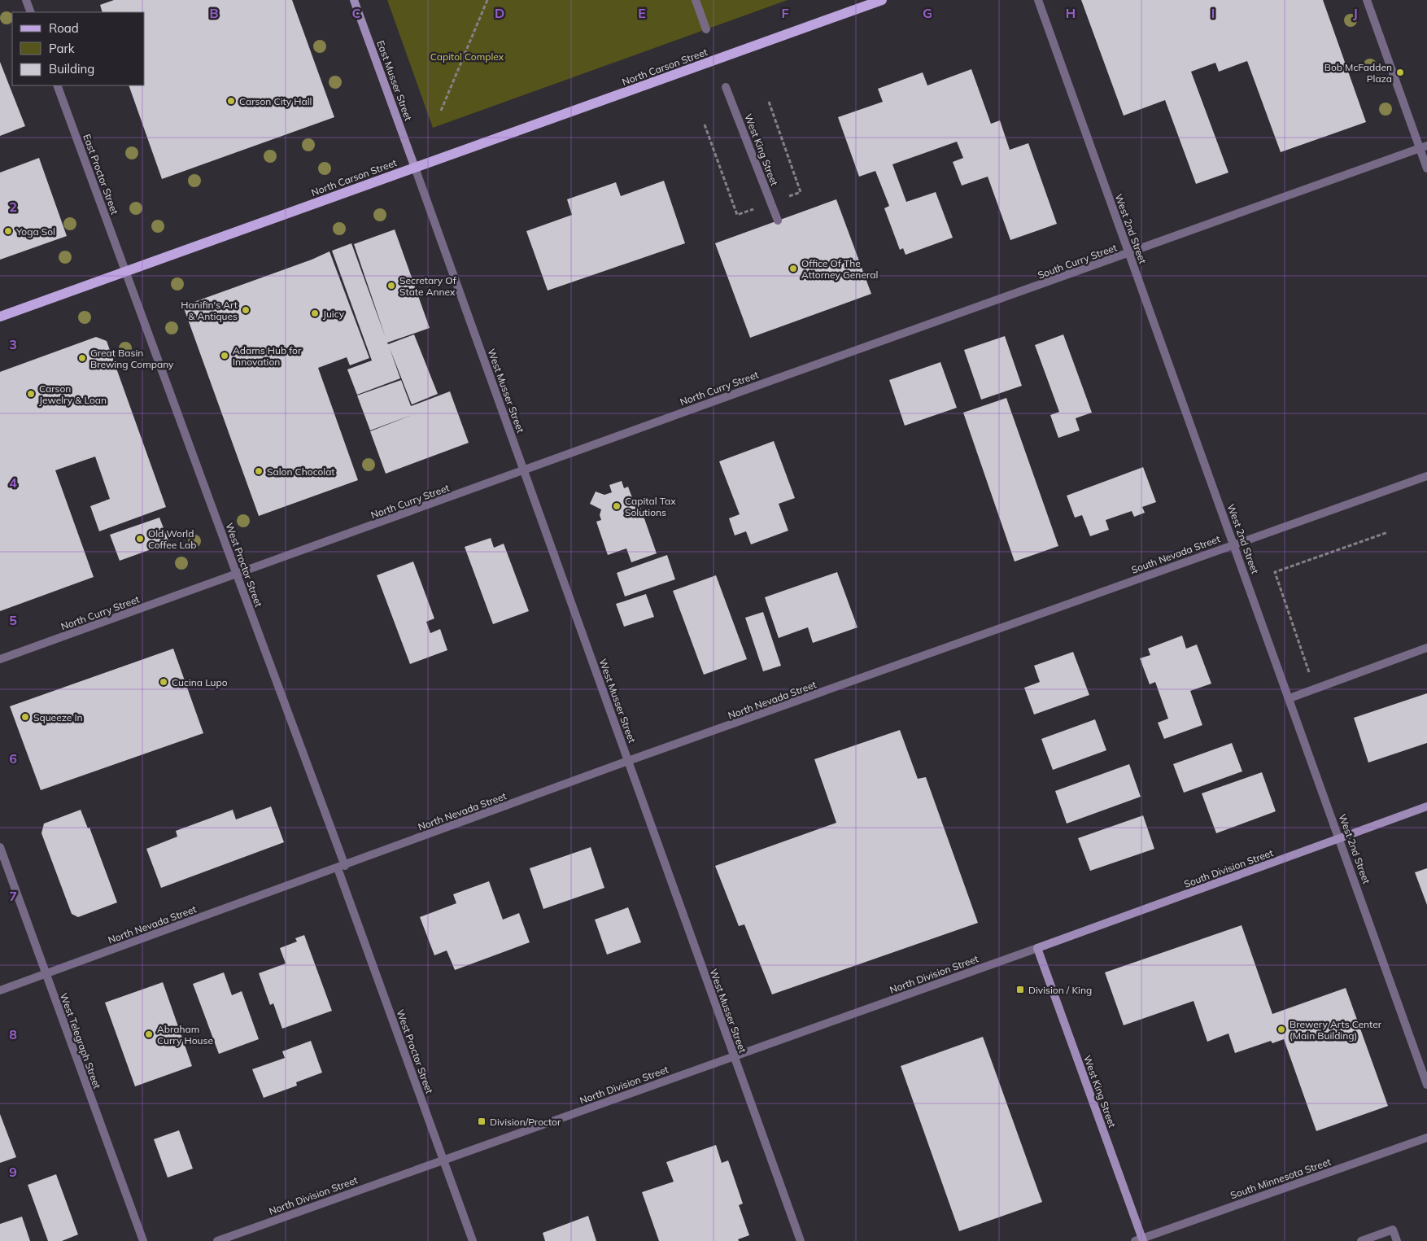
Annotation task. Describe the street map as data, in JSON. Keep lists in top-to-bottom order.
{
  "streets": {
    "main road": ["North Carson Street"],
    "street": [
      "East Musser Street",
      "West King Street",
      "East Proctor Street",
      "West 2nd Street",
      "South Curry Street",
      "North Curry Street",
      "West Musser Street",
      "South Nevada Street",
      "West Proctor Street",
      "North Nevada Street",
      "South Division Street",
      "North Division Street",
      "West Telegraph Street",
      "South Minnesota Street"
    ]
  },
  "crossings": [
    ["North Carson Street", "East Musser Street"],
    ["North Carson Street", "East Proctor Street"],
    ["North Carson Street", "West Musser Street"],
    ["North Carson Street", "West Proctor Street"],
    ["East Musser Street", "West Musser Street"],
    ["West King Street", "South Division Street"],
    ["West King Street", "North Division Street"],
    ["West King Street", "South Minnesota Street"],
    ["East Proctor Street", "West Proctor Street"],
    ["West 2nd Street", "South Curry Street"],
    ["West 2nd Street", "South Nevada Street"],
    ["West 2nd Street", "South Division Street"],
    ["South Curry Street", "North Curry Street"],
    ["North Curry Street", "West Musser Street"],
    ["North Curry Street", "West Proctor Street"],
    ["West Musser Street", "North Nevada Street"],
    ["West Musser Street", "North Division Street"],
    ["South Nevada Street", "North Nevada Street"],
    ["West Proctor Street", "North Nevada Street"],
    ["West Proctor Street", "North Division Street"],
    ["North Nevada Street", "West Telegraph Street"],
    ["South Division Street", "North Division Street"]
  ],
  "parks": ["Capitol Complex"],
  "places": {
    "other": [
      "Bob McFadden Plaza",
      "Carson City Hall",
      "Yoga Sol",
      "Office Of The Attorney General",
      "Secretary Of State Annex",
      "Hanifin's Art & Antiques",
      "Juicy",
      "Adams Hub for Innovation",
      "Great Basin Brewing Company",
      "Carson Jewelry & Loan",
      "Salon Chocolat",
      "Capital Tax Solutions",
      "Old World Coffee Lab",
      "Cucina Lupo",
      "Squeeze In",
      "Brewery Arts Center (Main Building)",
      "Abraham Curry House"
    ],
    "transit": ["Division / King", "Division/Proctor"]
  },
  "legend": ["Road", "Park", "Building"],
  "grid": {
    "columns": [
      "B",
      "C",
      "D",
      "E",
      "F",
      "G",
      "H",
      "I",
      "J"
    ],
    "rows": [
      "2",
      "3",
      "4",
      "5",
      "6",
      "7",
      "8",
      "9"
    ]
  }
}
